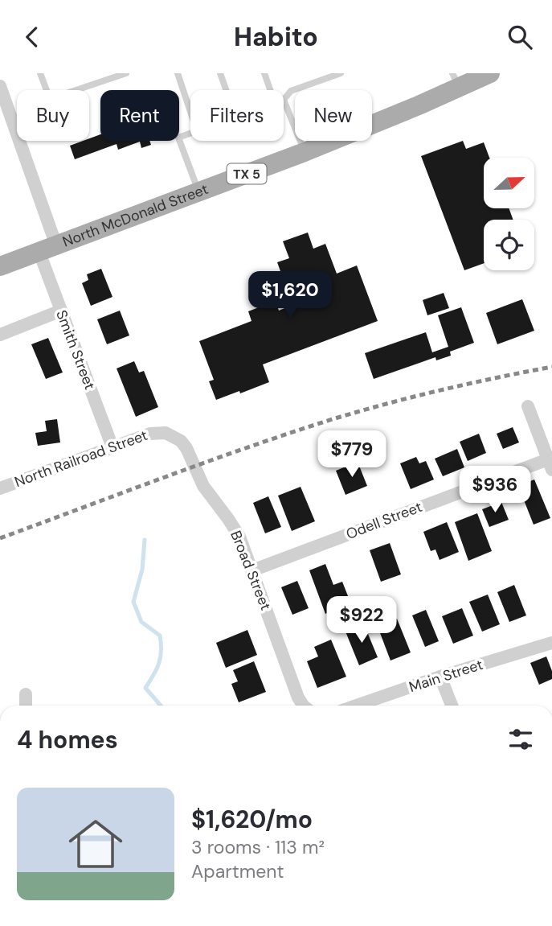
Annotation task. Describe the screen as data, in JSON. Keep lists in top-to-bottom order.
{
  "streets": {
    "main road": ["TX 5", "North McDonald Street"],
    "street": [
      "Smith Street",
      "North Railroad Street",
      "Odell Street",
      "Broad Street",
      "Main Street"
    ]
  },
  "crossings": [
    ["North McDonald Street", "Smith Street"],
    ["Smith Street", "North Railroad Street"],
    ["North Railroad Street", "Broad Street"],
    ["Odell Street", "Broad Street"]
  ],
  "north": "right",
  "page": {
    "header": "Habito",
    "chip": [
      "Buy",
      "Rent",
      "Filters",
      "New"
    ],
    "price": [
      "$1,620",
      "$779",
      "$936",
      "$922"
    ],
    "heading": "4 homes",
    "list": [
      {
        "name": "$1,620/mo",
        "note": "3 rooms · 113 m² · Apartment"
      }
    ]
  }
}
